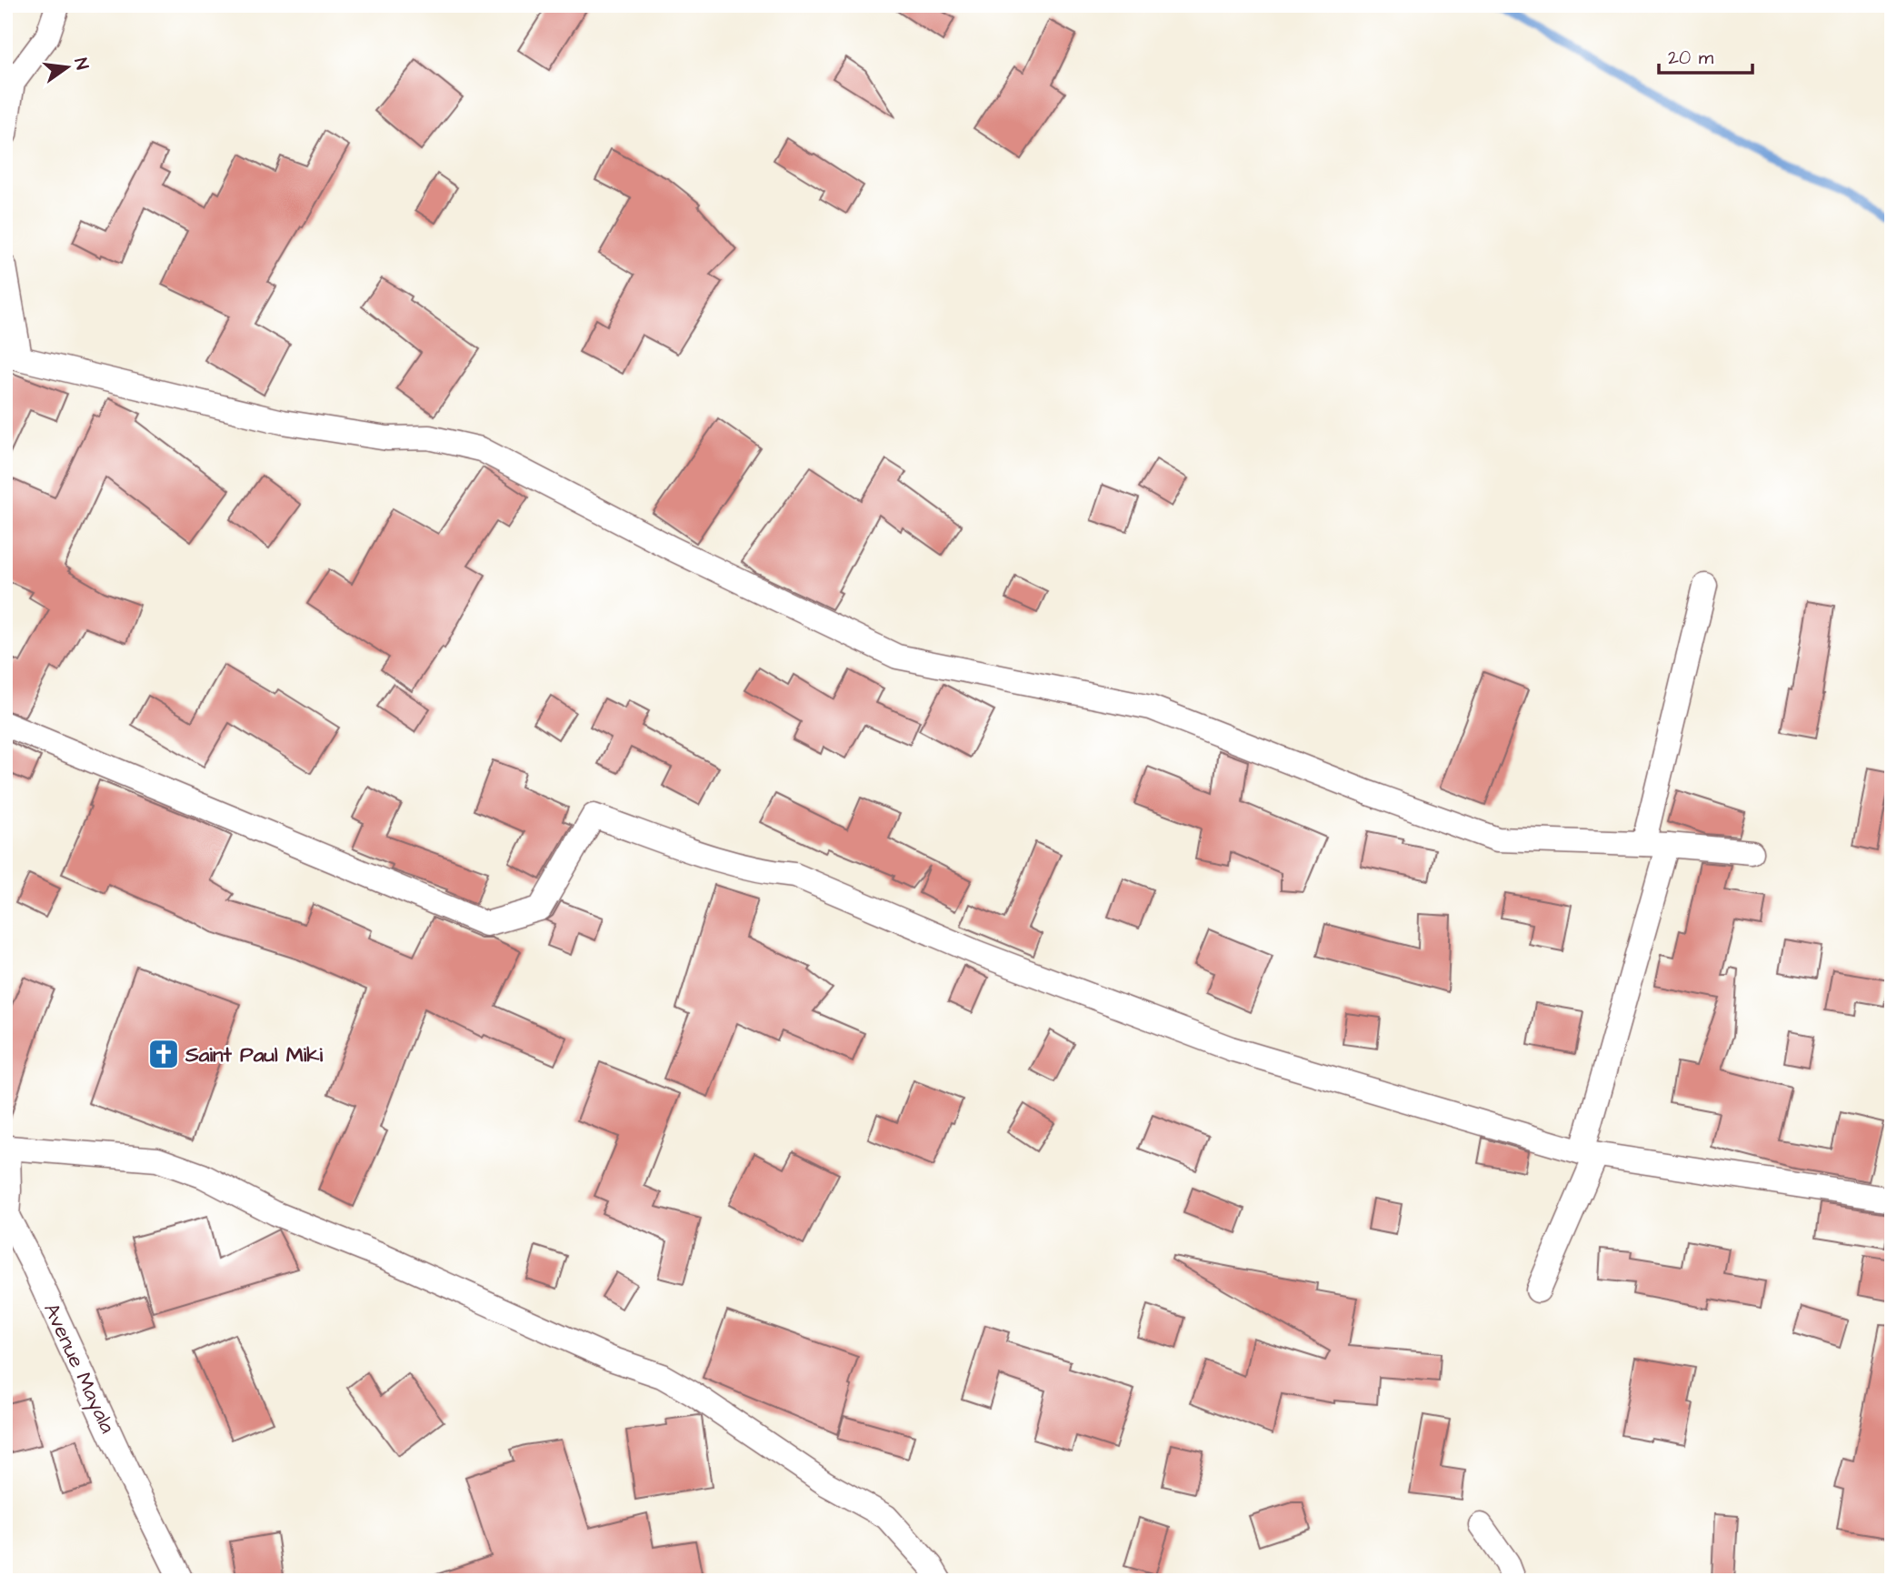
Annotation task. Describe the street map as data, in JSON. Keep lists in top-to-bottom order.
{
  "streets": {
    "street": ["Avenue Mayala"]
  },
  "places": {
    "church": ["Saint Paul Miki"]
  },
  "scale_bar": "20 m",
  "north": "right"
}
